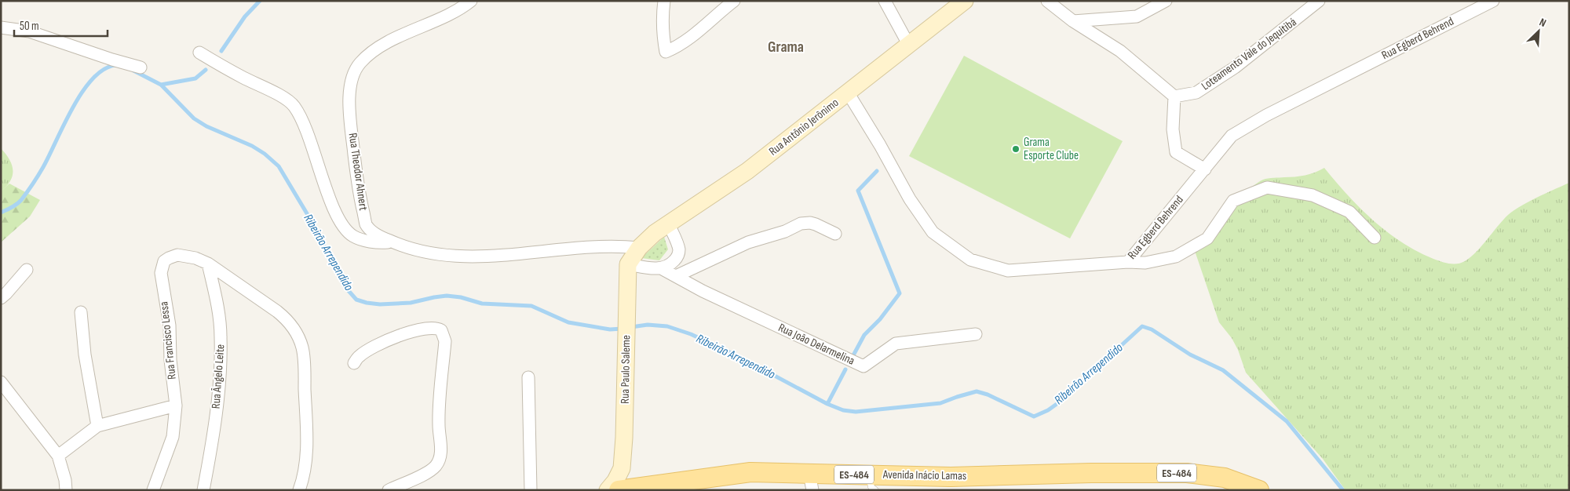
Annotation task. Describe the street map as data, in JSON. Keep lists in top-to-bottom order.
{
  "streets": {
    "main road": [
      "Rua Antônio Jerônimo",
      "Rua Paulo Saleme",
      "ES-484",
      "Avenida Inácio Lamas"
    ],
    "street": [
      "Rua Egberd Behrend",
      "Loteamento Vale do Jequitibá",
      "Rua Theodor Ahnert",
      "Rua Francisco Lessa",
      "Rua João Delarmelina",
      "Rua Ângelo Leite"
    ]
  },
  "crossings": [
    ["Rua Egberd Behrend", "Rua Antônio Jerônimo"],
    ["Rua Antônio Jerônimo", "Rua Theodor Ahnert"],
    ["Rua Francisco Lessa", "Rua Ângelo Leite"]
  ],
  "districts": ["Grama"],
  "water": ["Ribeirão Arrependido"],
  "places": ["Grama Esporte Clube"],
  "scale_bar": "50 m",
  "north": "top right"
}
